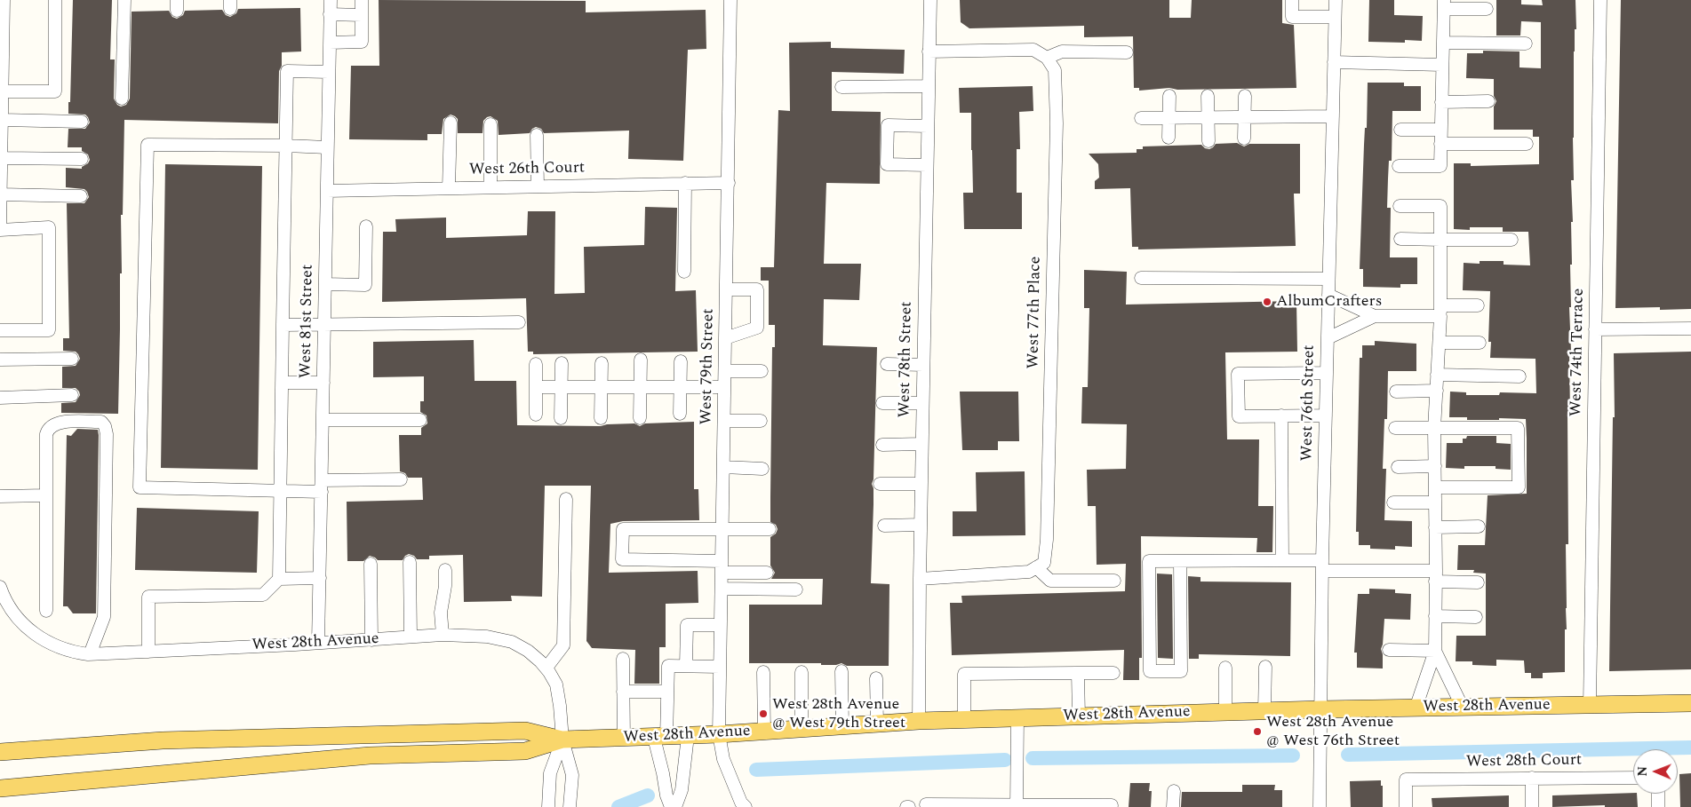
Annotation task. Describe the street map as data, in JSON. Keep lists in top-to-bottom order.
{
  "streets": {
    "main road": ["West 28th Avenue"],
    "street": [
      "West 26th Court",
      "West 77th Place",
      "West 81st Street",
      "West 74th Terrace",
      "West 78th Street",
      "West 79th Street",
      "West 76th Street",
      "West 28th Court"
    ]
  },
  "crossings": [
    ["West 26th Court", "West 81st Street"],
    ["West 26th Court", "West 79th Street"],
    ["West 81st Street", "West 28th Avenue"],
    ["West 74th Terrace", "West 28th Avenue"],
    ["West 78th Street", "West 28th Avenue"],
    ["West 79th Street", "West 28th Avenue"],
    ["West 76th Street", "West 28th Avenue"]
  ],
  "places": ["AlbumCrafters", "West 28th Avenue @ West 79th Street", "West 28th Avenue @ West 76th Street"],
  "north": "left"
}
